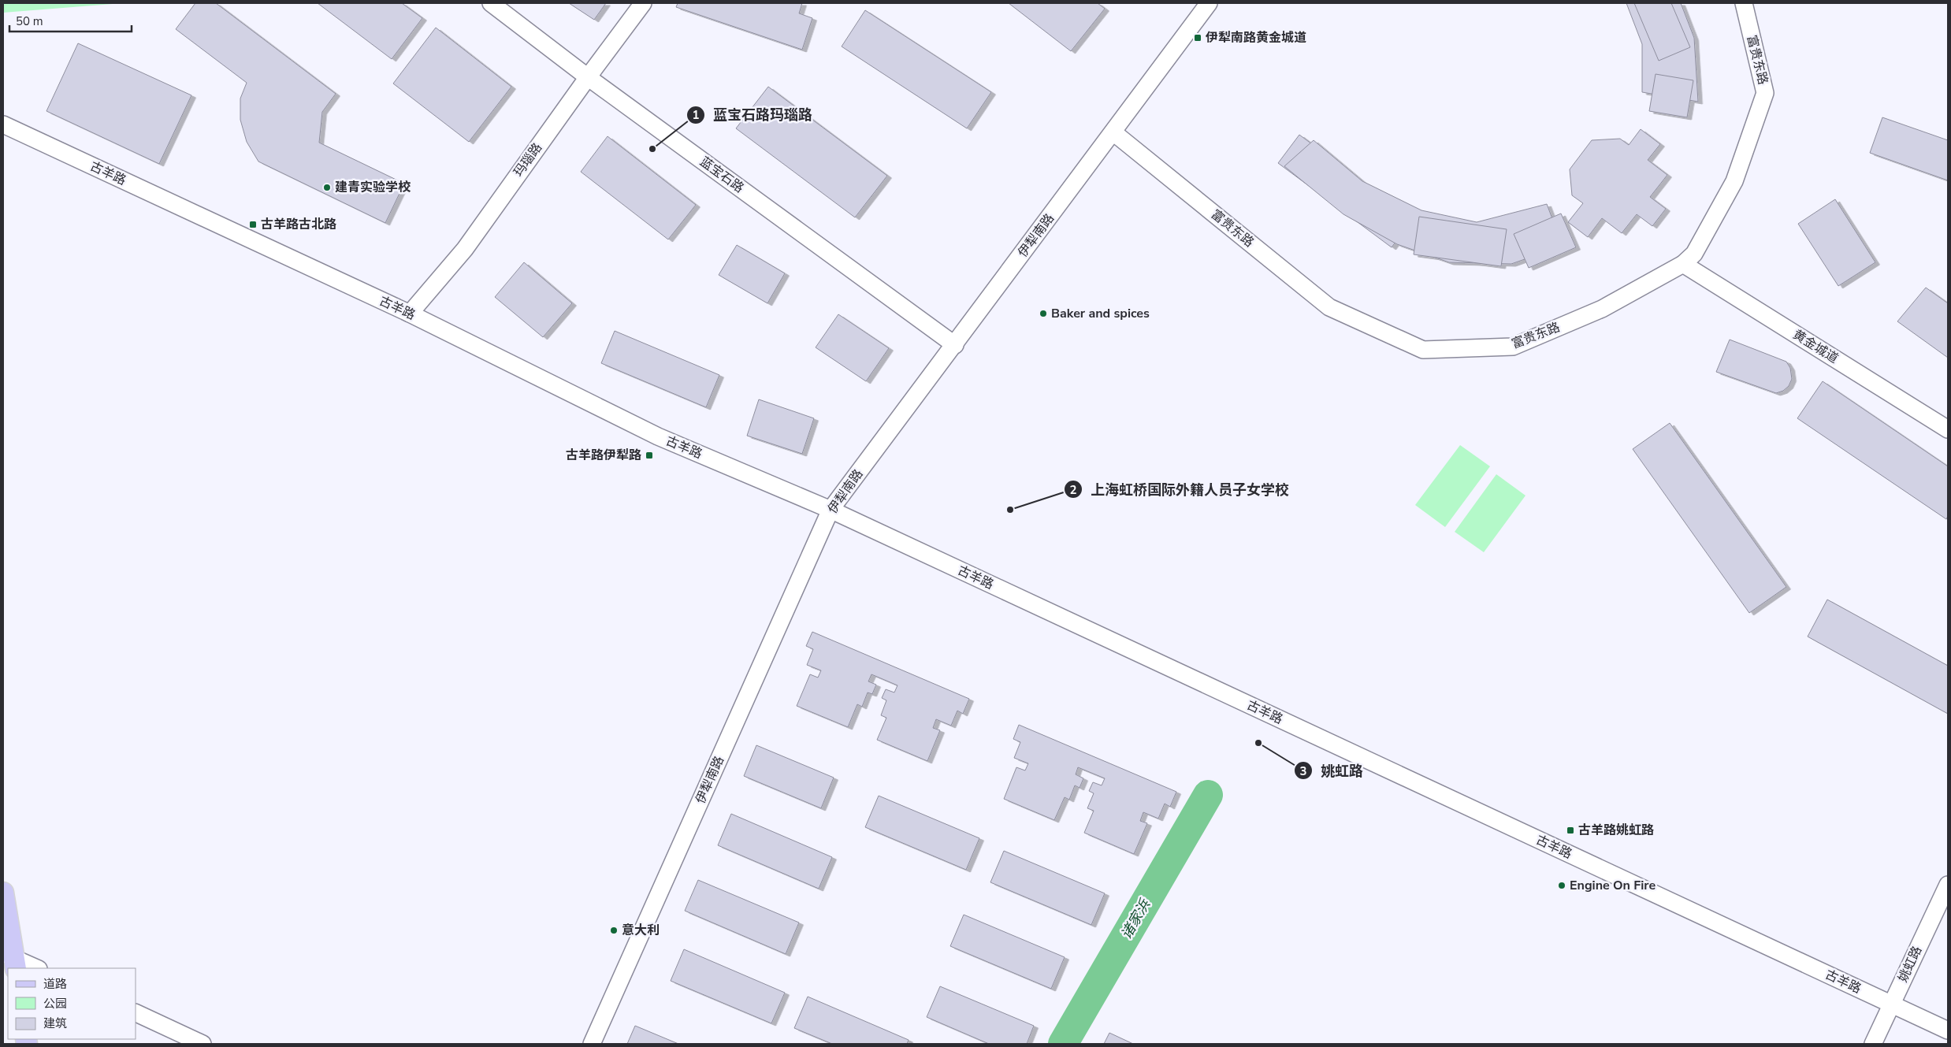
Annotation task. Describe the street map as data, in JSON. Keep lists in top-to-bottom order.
{
  "streets": {
    "street": [
      "富贵东路",
      "玛瑙路",
      "古羊路",
      "蓝宝石路",
      "伊犁南路",
      "黄金城道",
      "姚虹路"
    ]
  },
  "crossings": [
    ["富贵东路", "伊犁南路"],
    ["富贵东路", "黄金城道"],
    ["玛瑙路", "古羊路"],
    ["玛瑙路", "蓝宝石路"],
    ["古羊路", "伊犁南路"],
    ["古羊路", "姚虹路"],
    ["蓝宝石路", "伊犁南路"]
  ],
  "water": ["诸家浜"],
  "places": {
    "transit": [
      "伊犁南路黄金城道",
      "古羊路古北路",
      "古羊路伊犁路",
      "古羊路姚虹路"
    ],
    "other": [
      "蓝宝石路玛瑙路",
      "建青实验学校",
      "Baker and spices",
      "上海虹桥国际外籍人员子女学校",
      "姚虹路",
      "Engine On Fire",
      "意大利"
    ]
  },
  "legend": ["道路", "公园", "建筑"],
  "scale_bar": "50 m"
}
